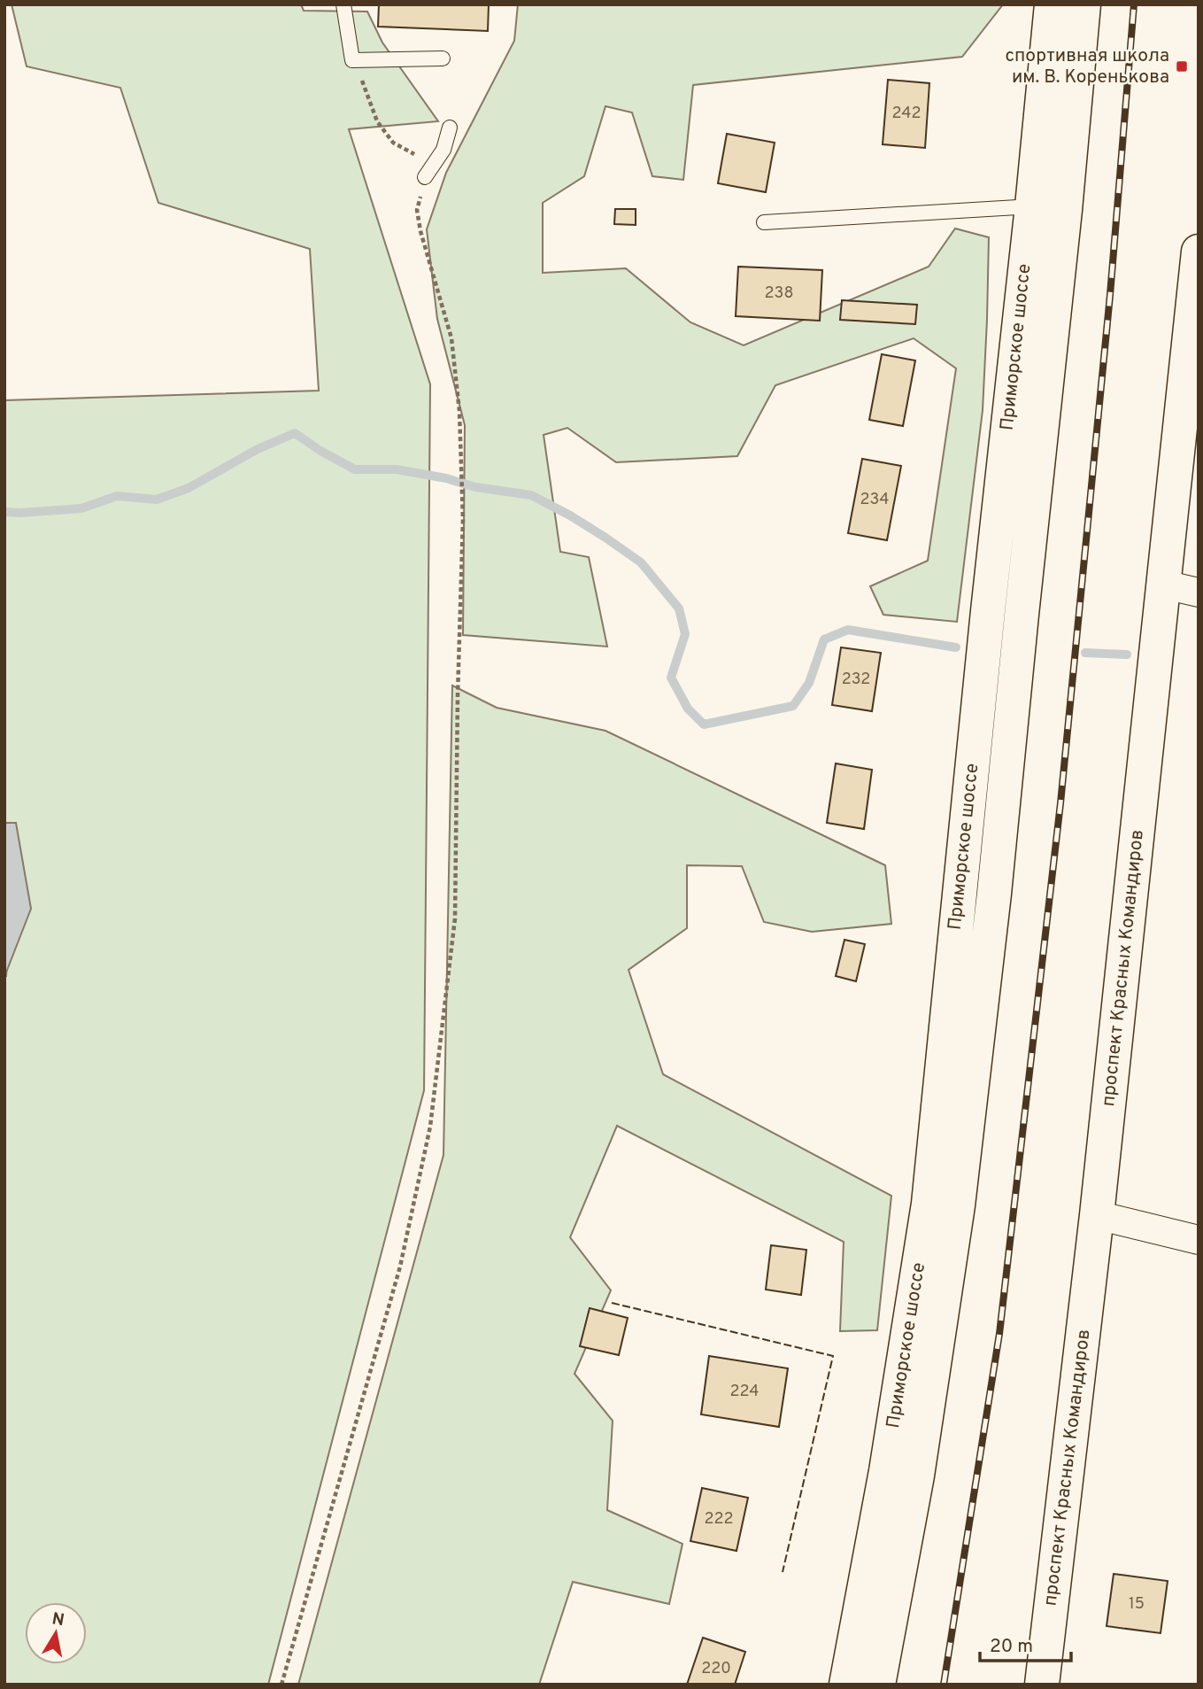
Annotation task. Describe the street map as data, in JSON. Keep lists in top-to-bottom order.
{
  "streets": {
    "main road": ["Приморское шоссе", "проспект Красных Командиров"]
  },
  "places": {
    "transit": ["спортивная школа им. В. Коренькова"]
  },
  "house_numbers": [
    "242",
    "238",
    "234",
    "232",
    "224",
    "222",
    "15",
    "220"
  ],
  "scale_bar": "20 m",
  "north": "top"
}
